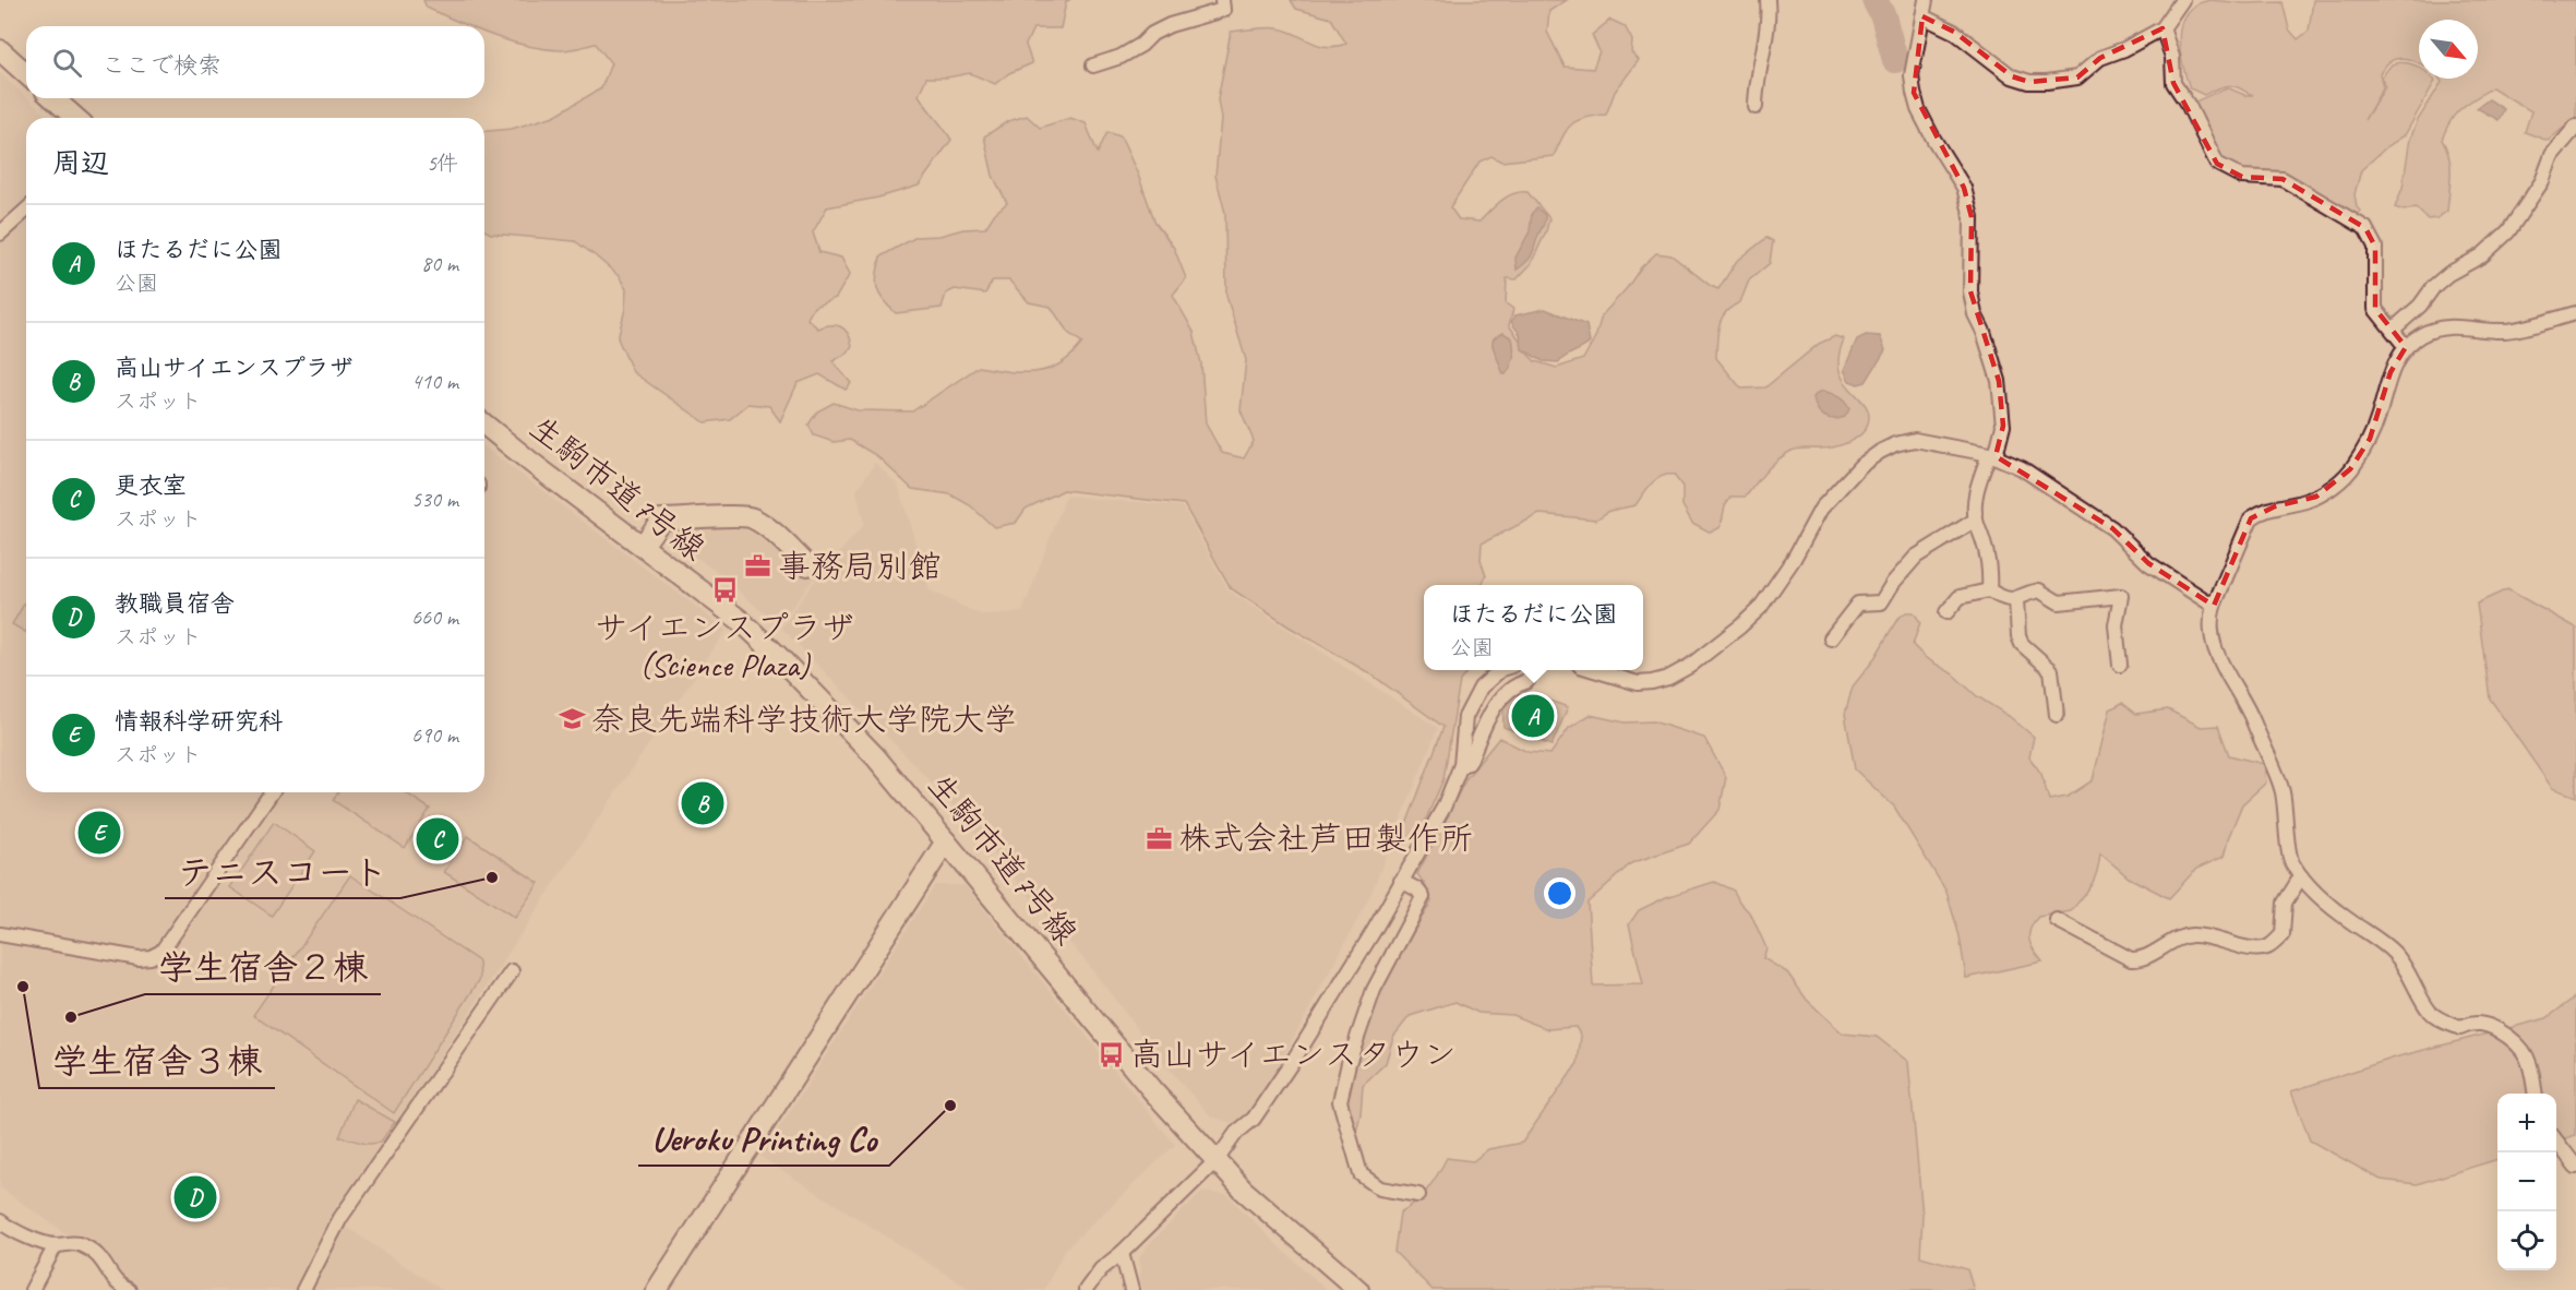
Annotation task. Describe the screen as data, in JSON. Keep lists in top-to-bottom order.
{
  "streets": {
    "street": ["生駒市道7号線"]
  },
  "places": {
    "office": ["事務局別館", "株式会社芦田製作所"],
    "bus stop": ["サイエンスプラザ (Science Plaza)", "高山サイエンスタウン"],
    "school or university": ["奈良先端科学技術大学院大学"],
    "other": [
      "テニスコート",
      "学生宿舎３棟",
      "学生宿舎２棟",
      "Ueroku Printing Co"
    ]
  },
  "north": "bottom right",
  "page": {
    "search": "ここで検索",
    "heading": ["周辺", "5件"],
    "list": [
      {
        "mark": "A",
        "name": "ほたるだに公園",
        "note": "公園",
        "value": "80 m"
      },
      {
        "mark": "B",
        "name": "高山サイエンスプラザ",
        "note": "スポット",
        "value": "410 m"
      },
      {
        "mark": "C",
        "name": "更衣室",
        "note": "スポット",
        "value": "530 m"
      },
      {
        "mark": "D",
        "name": "教職員宿舎",
        "note": "スポット",
        "value": "660 m"
      },
      {
        "mark": "E",
        "name": "情報科学研究科",
        "note": "スポット",
        "value": "690 m"
      }
    ],
    "popup": ["ほたるだに公園", "公園"],
    "pins": [
      "A",
      "B",
      "E",
      "C",
      "D"
    ],
    "map_buttons": ["+", "−"]
  }
}
